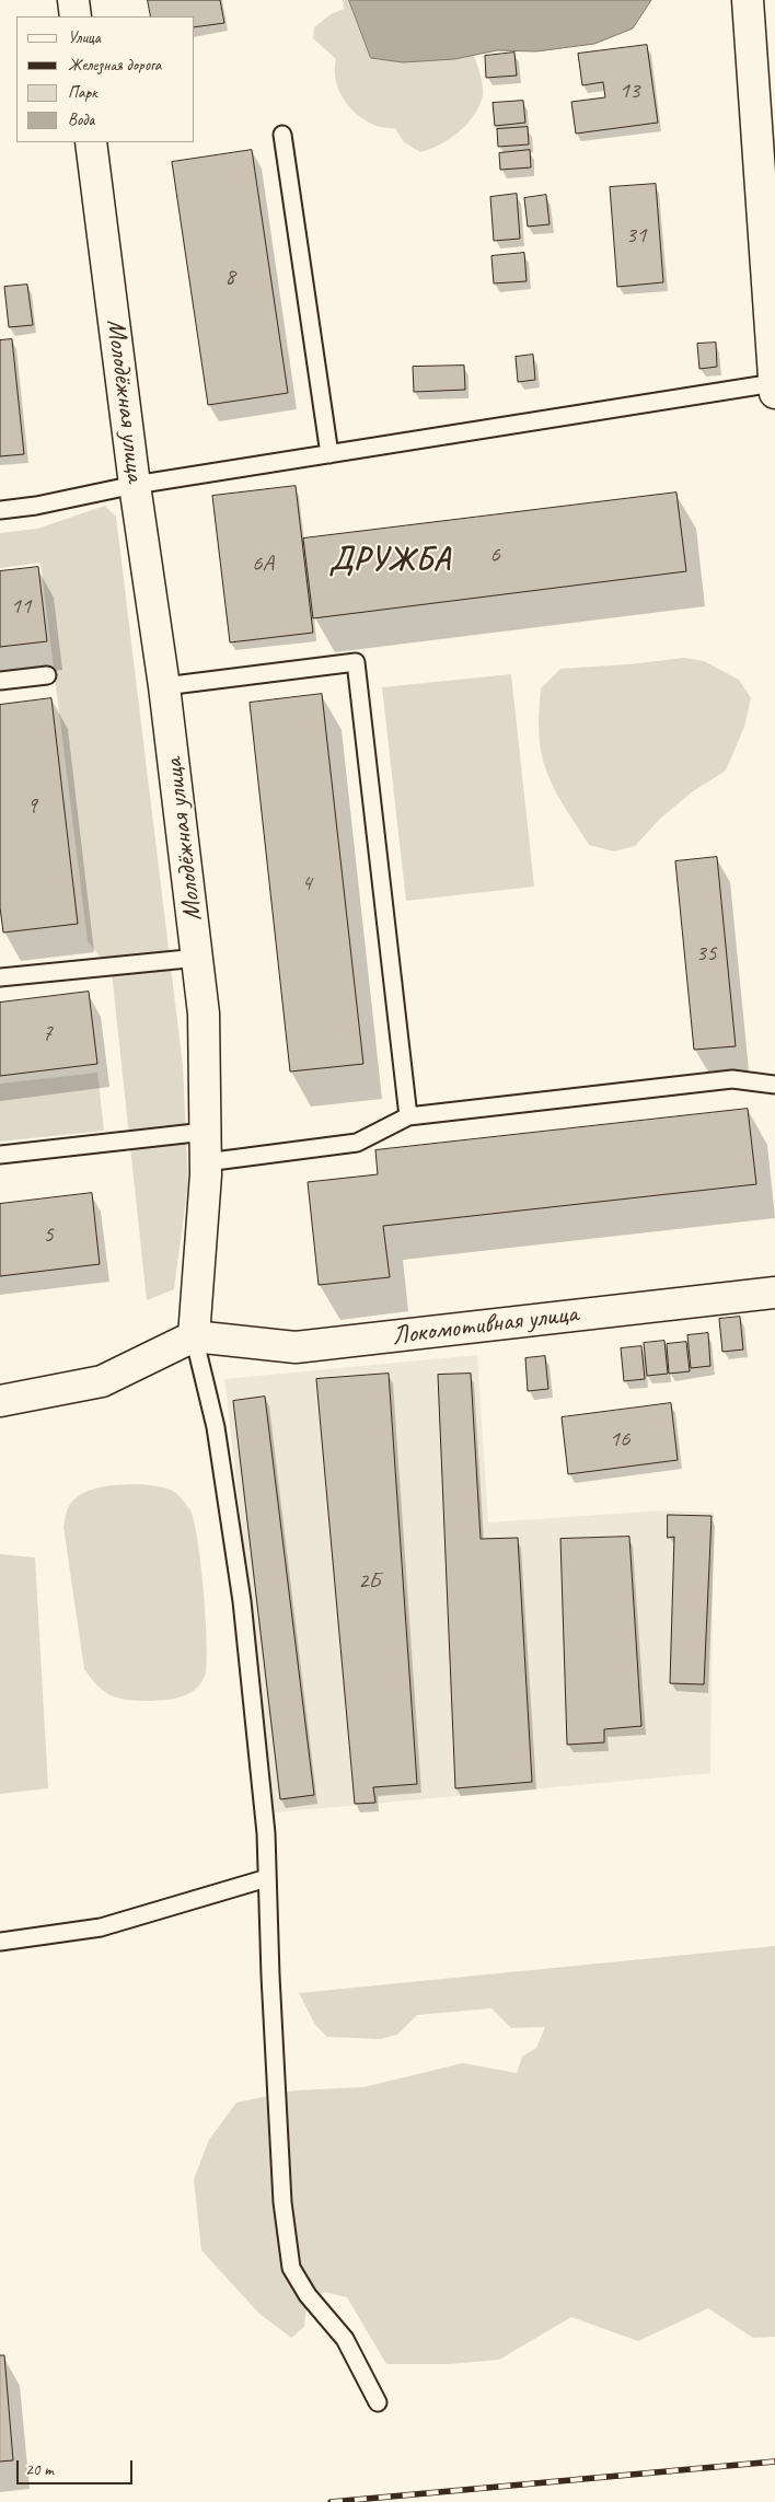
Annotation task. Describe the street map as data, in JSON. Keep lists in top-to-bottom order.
{
  "streets": {
    "street": ["Молодёжная улица", "Локомотивная улица"]
  },
  "crossings": [
    ["Молодёжная улица", "Локомотивная улица"]
  ],
  "districts": ["ДРУЖБА"],
  "house_numbers": [
    "13",
    "31",
    "8",
    "6",
    "6А",
    "11",
    "9",
    "4",
    "35",
    "7",
    "5",
    "16",
    "2Б"
  ],
  "legend": [
    "Улица",
    "Железная дорога",
    "Парк",
    "Вода"
  ],
  "scale_bar": "20 m"
}
